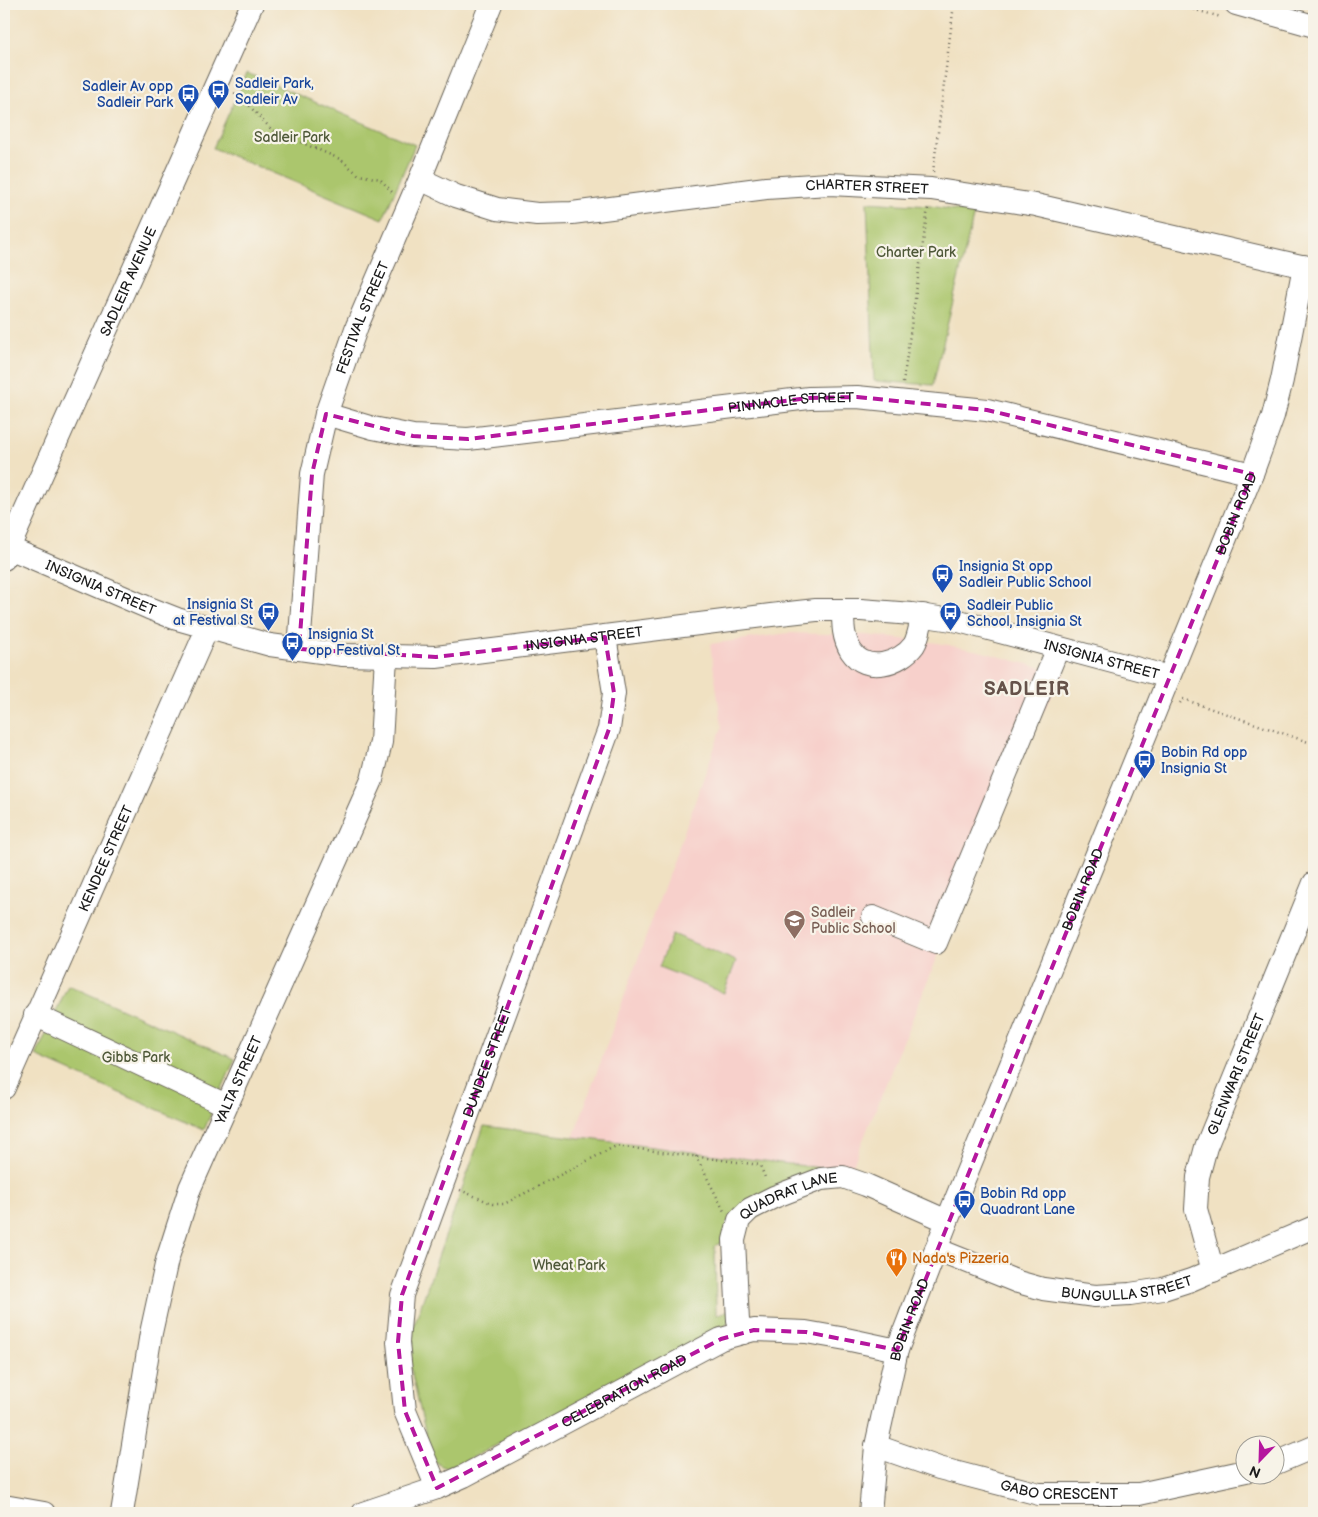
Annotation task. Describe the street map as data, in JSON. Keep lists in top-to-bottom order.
{
  "streets": {
    "street": [
      "CHARTER STREET",
      "SADLEIR AVENUE",
      "FESTIVAL STREET",
      "PINNACLE STREET",
      "BOBIN ROAD",
      "INSIGNIA STREET",
      "KENDEE STREET",
      "DUNDEE STREET",
      "GLENWARI STREET",
      "YALTA STREET",
      "QUADRAT LANE",
      "BUNGULLA STREET",
      "CELEBRATION ROAD",
      "GABO CRESCENT"
    ]
  },
  "crossings": [
    ["CHARTER STREET", "FESTIVAL STREET"],
    ["CHARTER STREET", "BOBIN ROAD"],
    ["SADLEIR AVENUE", "INSIGNIA STREET"],
    ["FESTIVAL STREET", "PINNACLE STREET"],
    ["FESTIVAL STREET", "INSIGNIA STREET"],
    ["PINNACLE STREET", "BOBIN ROAD"],
    ["BOBIN ROAD", "INSIGNIA STREET"],
    ["BOBIN ROAD", "QUADRAT LANE"],
    ["BOBIN ROAD", "BUNGULLA STREET"],
    ["BOBIN ROAD", "CELEBRATION ROAD"],
    ["BOBIN ROAD", "GABO CRESCENT"],
    ["INSIGNIA STREET", "KENDEE STREET"],
    ["INSIGNIA STREET", "DUNDEE STREET"],
    ["INSIGNIA STREET", "YALTA STREET"],
    ["DUNDEE STREET", "CELEBRATION ROAD"],
    ["GLENWARI STREET", "BUNGULLA STREET"],
    ["QUADRAT LANE", "CELEBRATION ROAD"]
  ],
  "districts": ["SADLEIR"],
  "parks": [
    "Sadleir Park",
    "Charter Park",
    "Gibbs Park",
    "Wheat Park"
  ],
  "places": {
    "bus stop": [
      "Sadleir Park, Sadleir Av",
      "Sadleir Av opp Sadleir Park",
      "Insignia St opp Sadleir Public School",
      "Insignia St at Festival St",
      "Sadleir Public School, Insignia St",
      "Insignia St opp Festival St",
      "Bobin Rd opp Insignia St",
      "Bobin Rd opp Quadrant Lane"
    ],
    "school or university": ["Sadleir Public School"],
    "restaurant": ["Nada's Pizzeria"]
  },
  "north": "bottom left"
}
